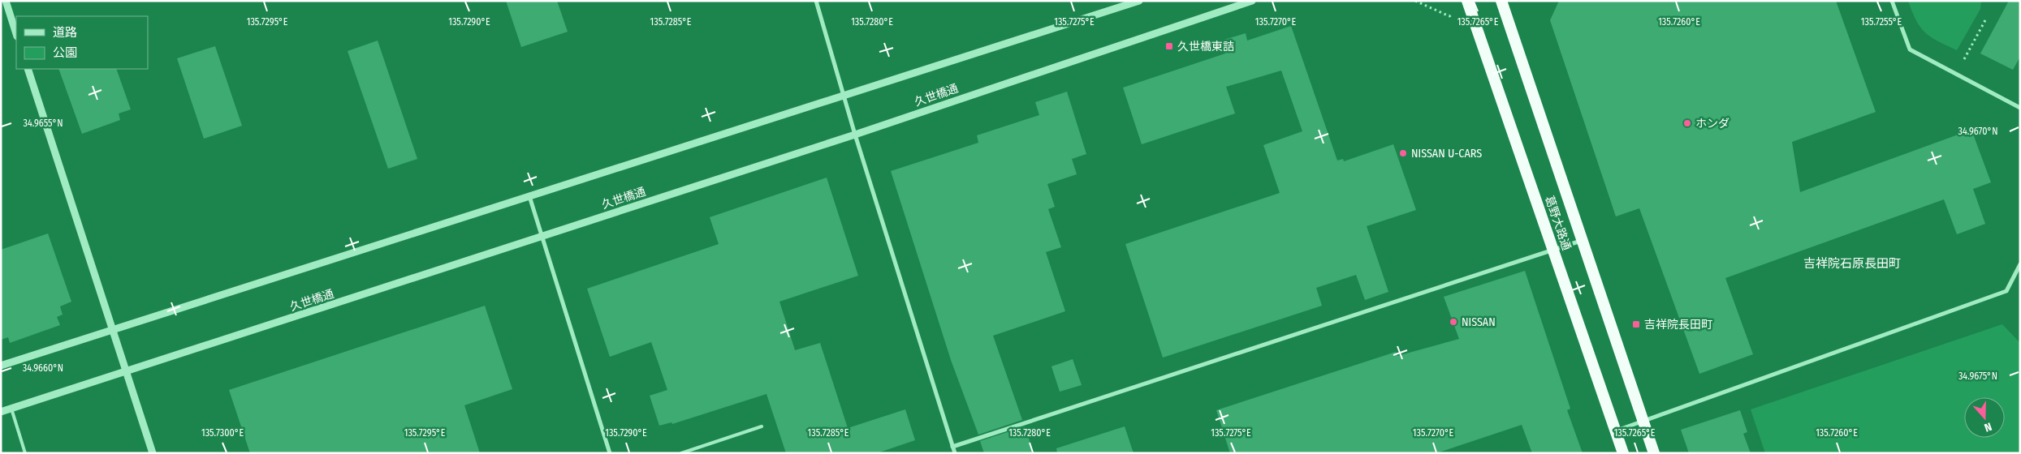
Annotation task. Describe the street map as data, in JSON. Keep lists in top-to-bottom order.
{
  "streets": {
    "highway": ["葛野大路通"],
    "street": ["久世橋通"]
  },
  "districts": ["吉祥院石原長田町"],
  "places": {
    "transit": ["久世橋東詰", "吉祥院長田町"],
    "other": ["ホンダ", "NISSAN U-CARS", "NISSAN"]
  },
  "legend": ["道路", "公園"],
  "north": "bottom",
  "coordinates": [
    "135.7295°E",
    "135.7285°E",
    "135.7280°E",
    "135.7270°E",
    "135.7260°E",
    "135.7255°E",
    "135.7290°E",
    "135.7275°E",
    "135.7265°E",
    "34.9655°N",
    "34.9670°N",
    "34.9660°N",
    "34.9675°N",
    "135.7300°E"
  ]
}
